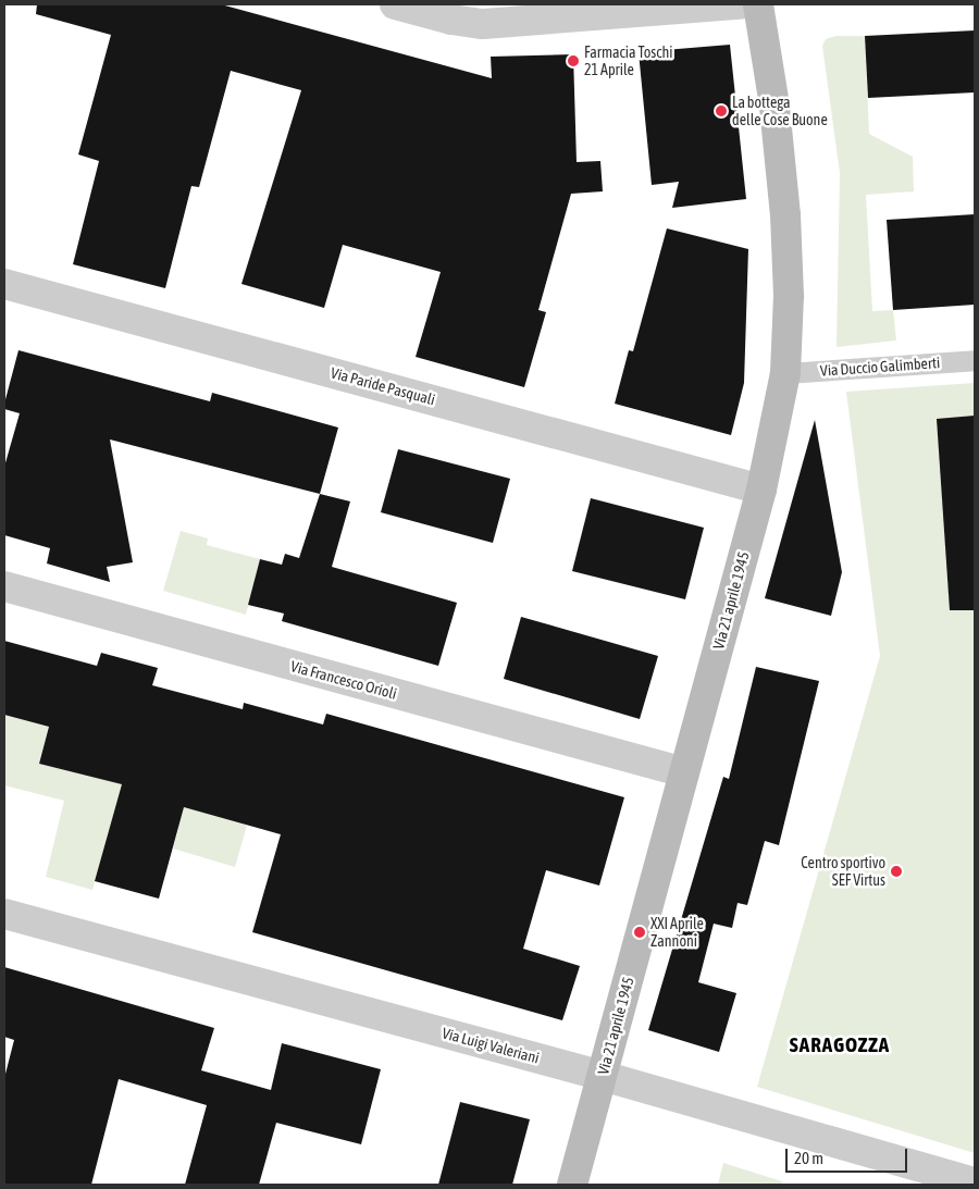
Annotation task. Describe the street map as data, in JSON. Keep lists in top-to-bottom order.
{
  "streets": {
    "street": [
      "Via Paride Pasquali",
      "Via 21 aprile 1945",
      "Via Francesco Orioli",
      "Via Luigi Valeriani"
    ],
    "lane": ["Via Duccio Galimberti"]
  },
  "crossings": [
    ["Via Duccio Galimberti", "Via 21 aprile 1945"],
    ["Via Paride Pasquali", "Via 21 aprile 1945"],
    ["Via 21 aprile 1945", "Via Francesco Orioli"],
    ["Via 21 aprile 1945", "Via Luigi Valeriani"]
  ],
  "districts": ["SARAGOZZA"],
  "places": [
    "Farmacia Toschi 21 Aprile",
    "La bottega delle Cose Buone",
    "Centro sportivo SEF Virtus",
    "XXI Aprile Zannoni"
  ],
  "scale_bar": "20 m"
}
